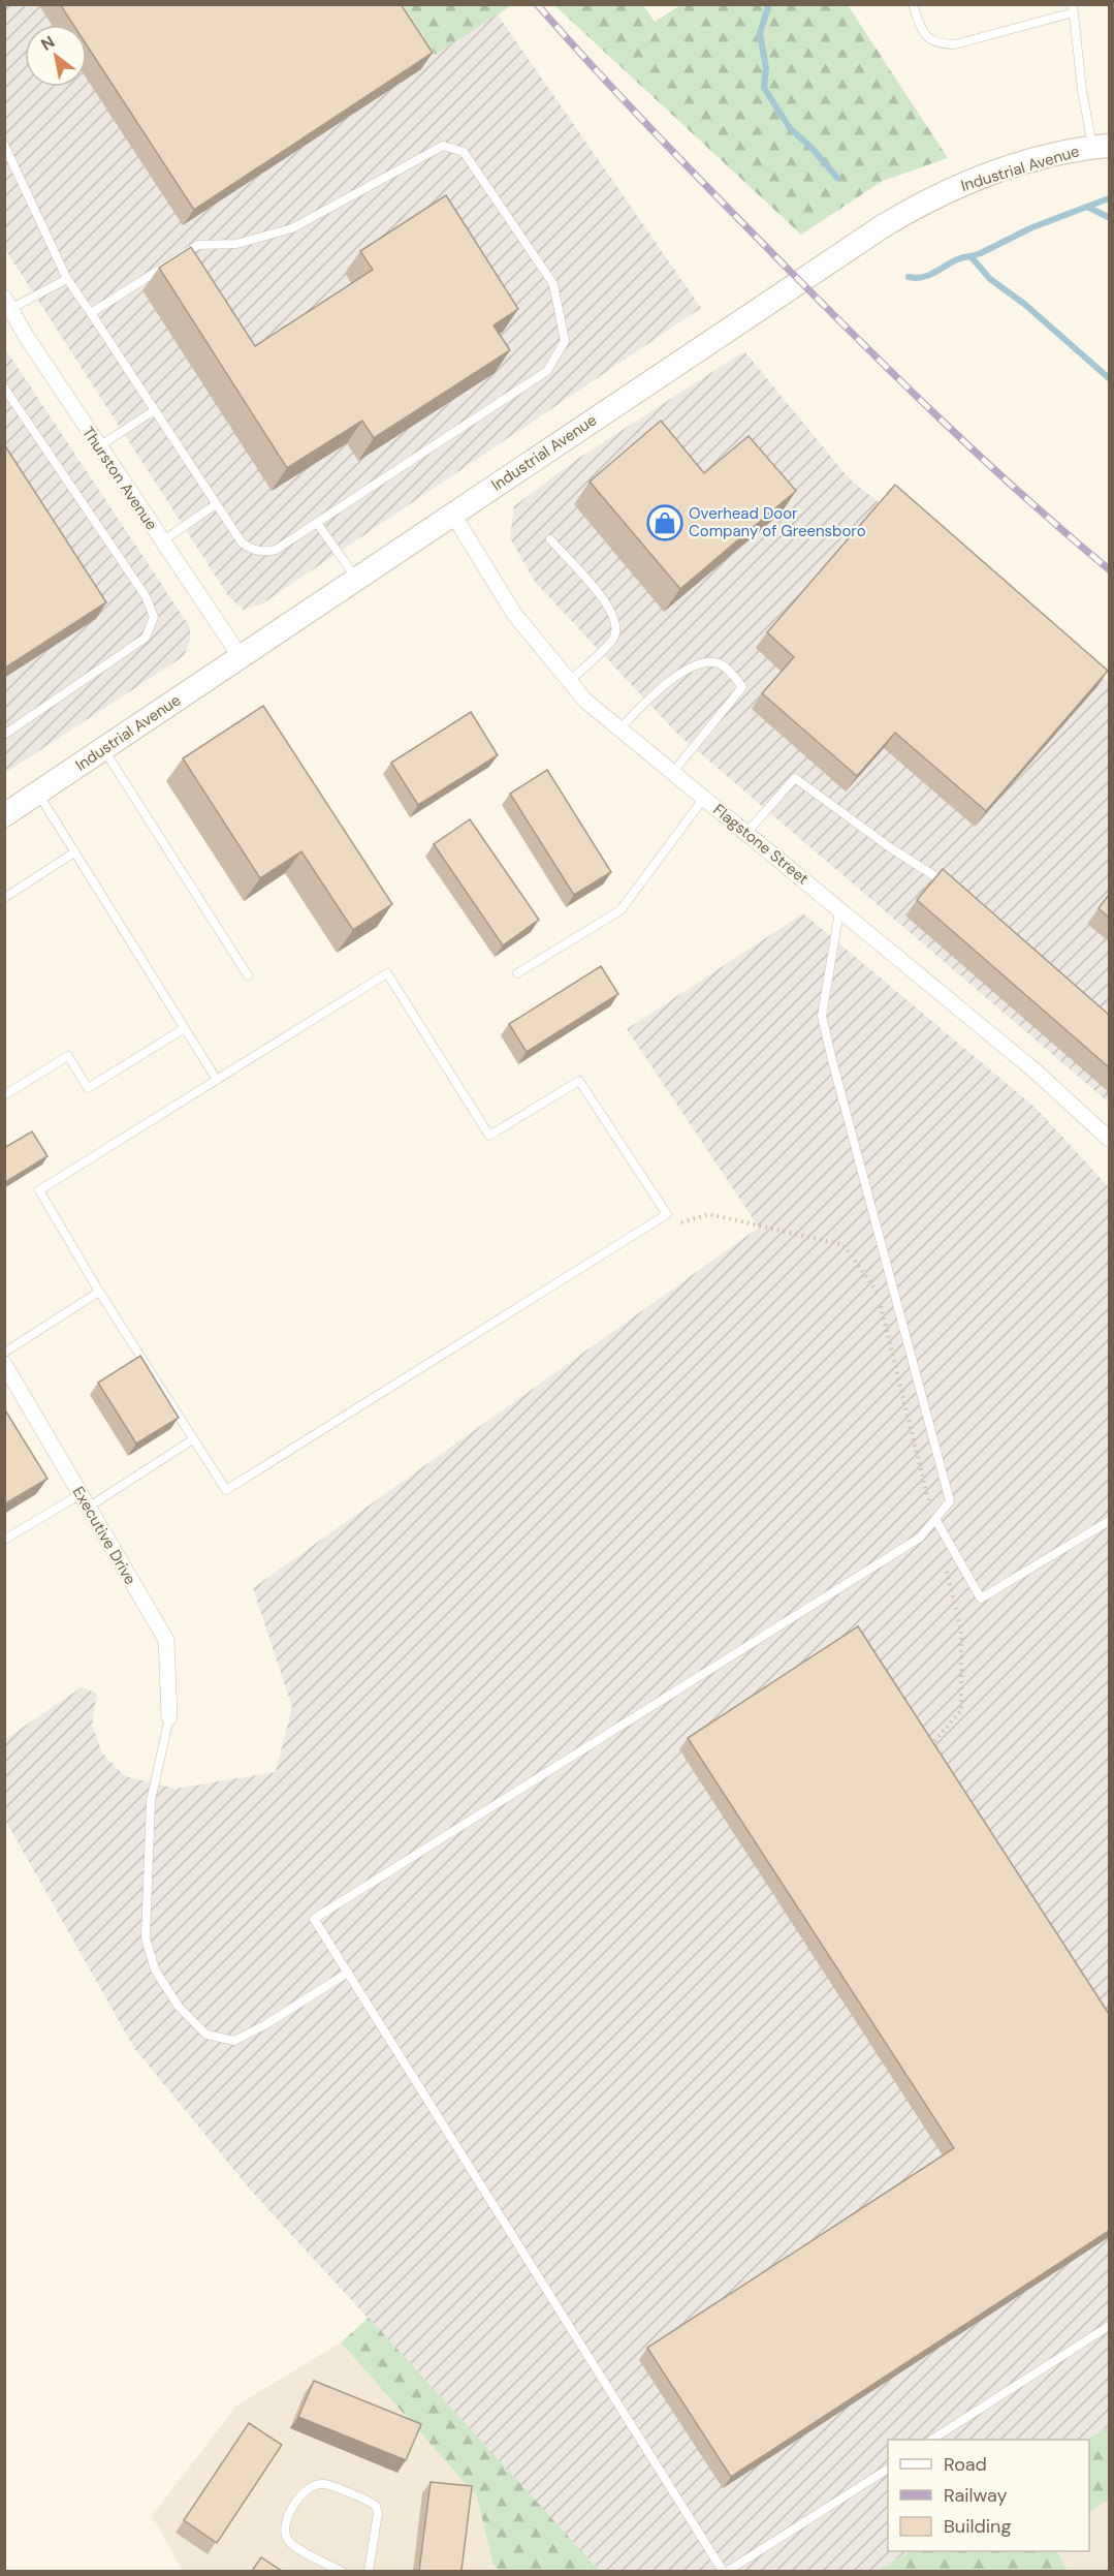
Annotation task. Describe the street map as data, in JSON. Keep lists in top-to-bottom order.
{
  "streets": {
    "main road": ["Industrial Avenue"],
    "street": ["Thurston Avenue", "Flagstone Street", "Executive Drive"]
  },
  "crossings": [
    ["Industrial Avenue", "Thurston Avenue"],
    ["Industrial Avenue", "Flagstone Street"]
  ],
  "places": {
    "shop": ["Overhead Door Company of Greensboro"]
  },
  "legend": ["Road", "Railway", "Building"],
  "north": "top left"
}
